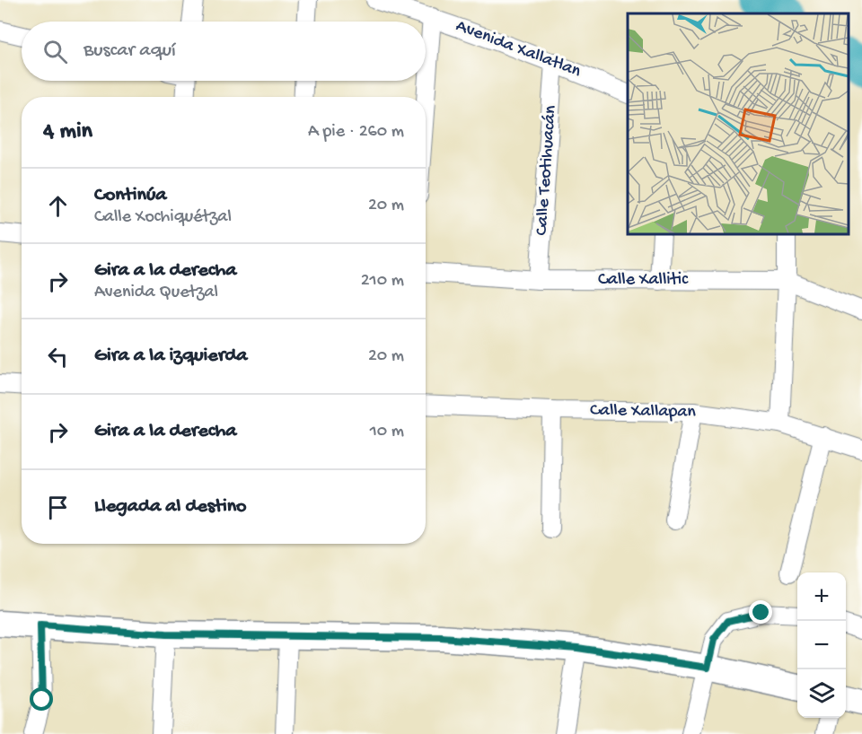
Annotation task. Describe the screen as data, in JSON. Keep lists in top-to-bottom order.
{
  "streets": {
    "street": [
      "Avenida Xallatlan",
      "Calle Teotihuacán",
      "Calle Xallitic",
      "Calle Xallapan"
    ]
  },
  "crossings": [
    ["Avenida Xallatlan", "Calle Teotihuacán"],
    ["Calle Teotihuacán", "Calle Xallitic"]
  ],
  "page": {
    "search": "Buscar aquí",
    "heading": ["4 min", "A pie · 260 m"],
    "list": [
      ["Continúa", "Calle Xochiquétzal", "20 m"],
      ["Gira a la derecha", "Avenida Quetzal", "210 m"],
      ["Gira a la izquierda", "20 m"],
      ["Gira a la derecha", "10 m"],
      "Llegada al destino"
    ],
    "map_buttons": ["+", "−"]
  }
}
